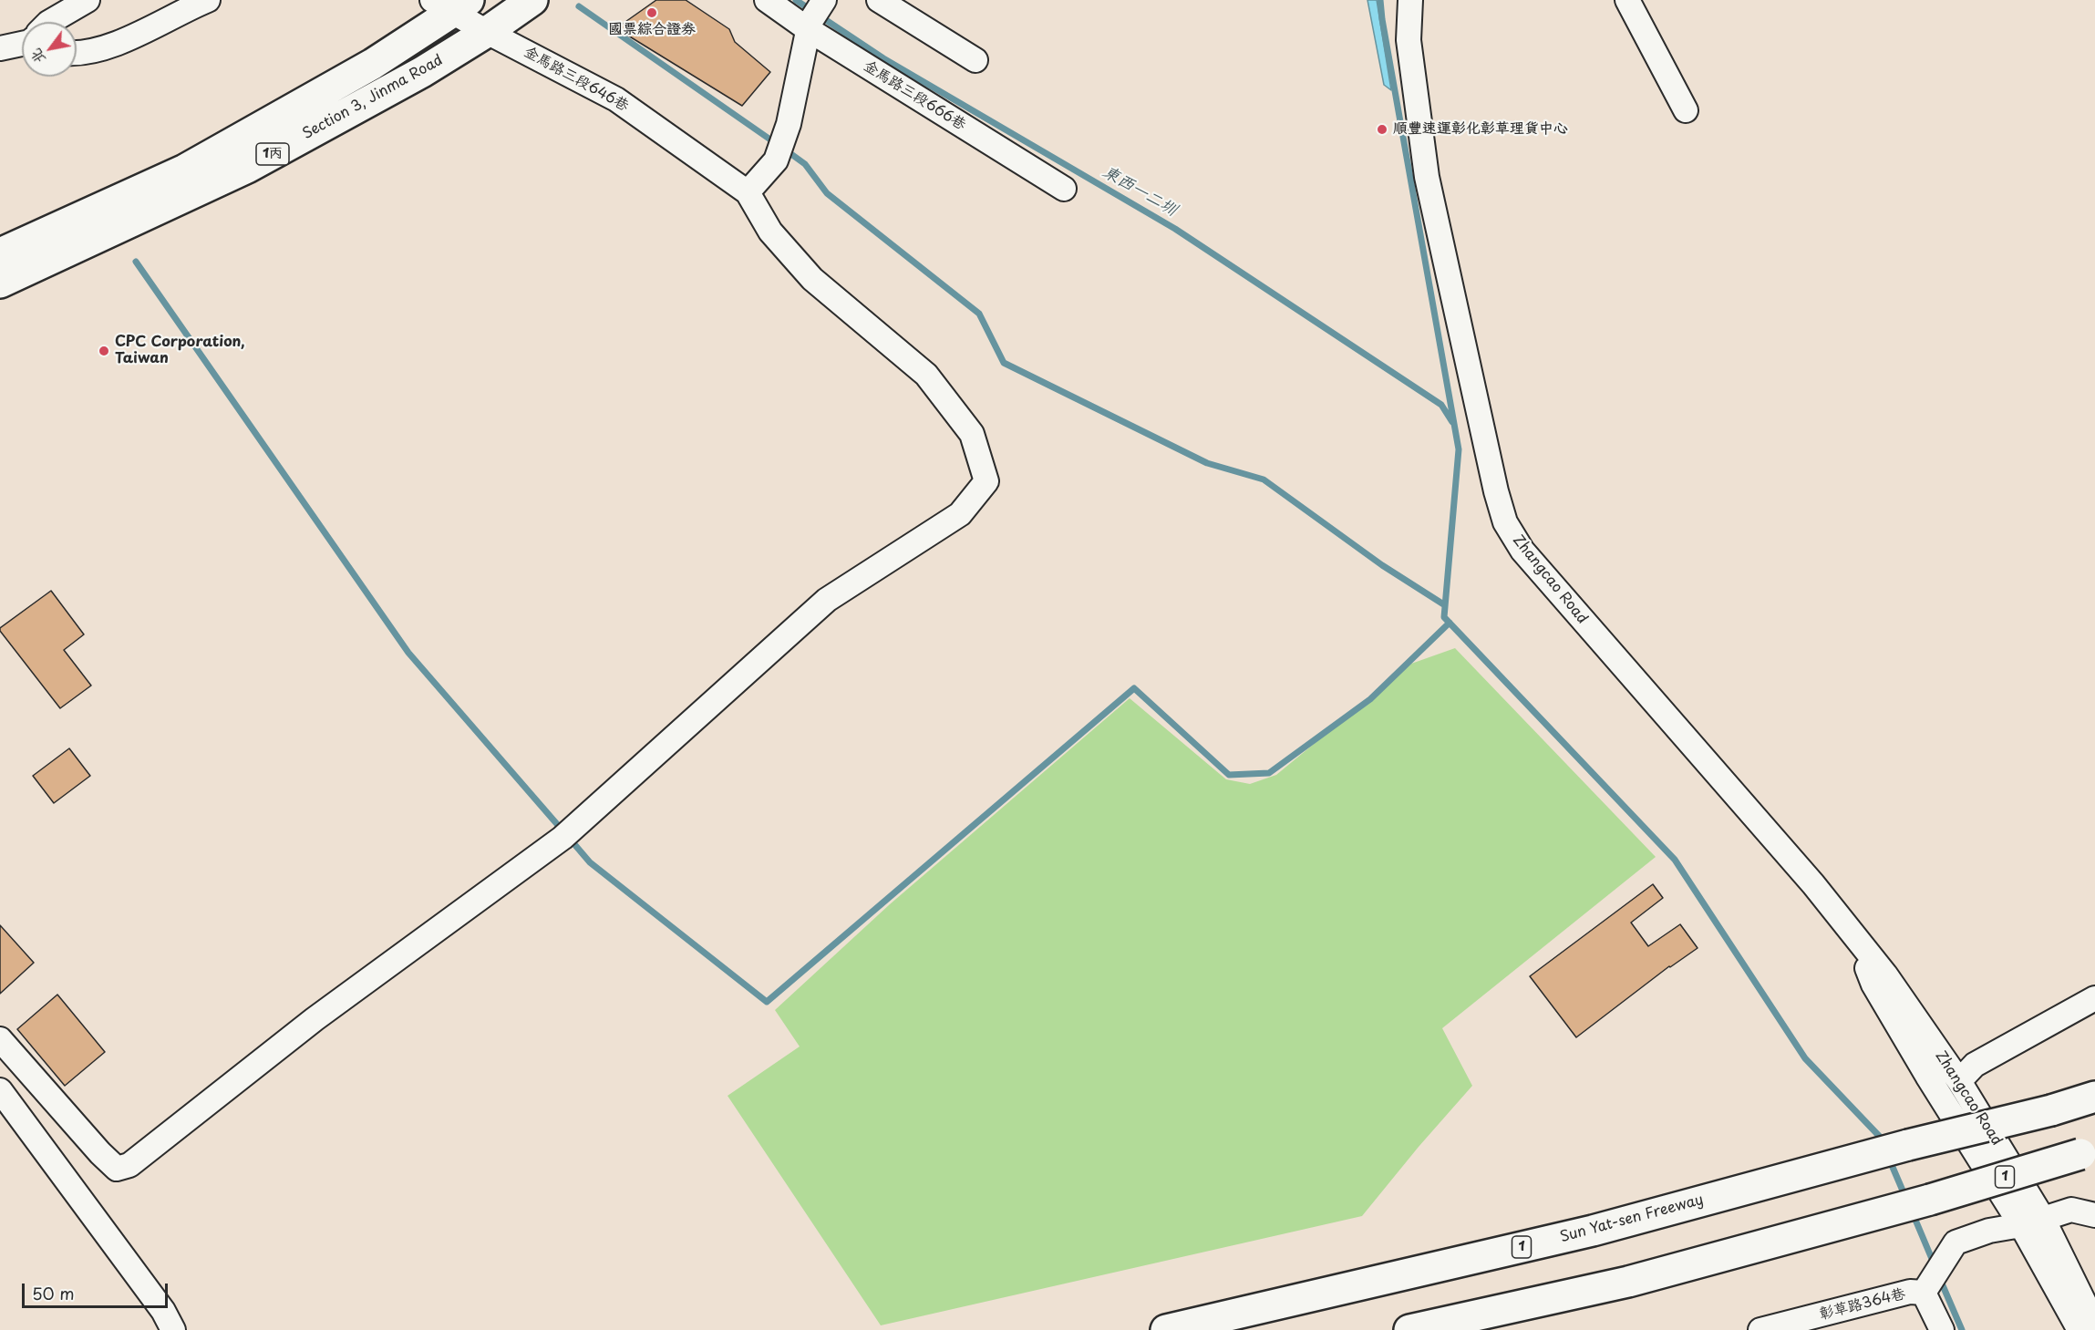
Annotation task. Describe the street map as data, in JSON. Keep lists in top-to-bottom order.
{
  "streets": {
    "main road": [
      "Section 3, Jinma Road",
      "1丙",
      "1",
      "Sun Yat-sen Freeway"
    ],
    "street": [
      "金馬路三段646巷",
      "金馬路三段666巷",
      "Zhangcao Road",
      "彰草路364巷"
    ]
  },
  "crossings": [
    ["金馬路三段646巷", "Section 3, Jinma Road"]
  ],
  "water": ["東西一二圳"],
  "places": ["國票綜合證券", "順豐速運彰化彰草理貨中心", "CPC Corporation, Taiwan"],
  "scale_bar": "50 m",
  "north": "bottom left"
}
